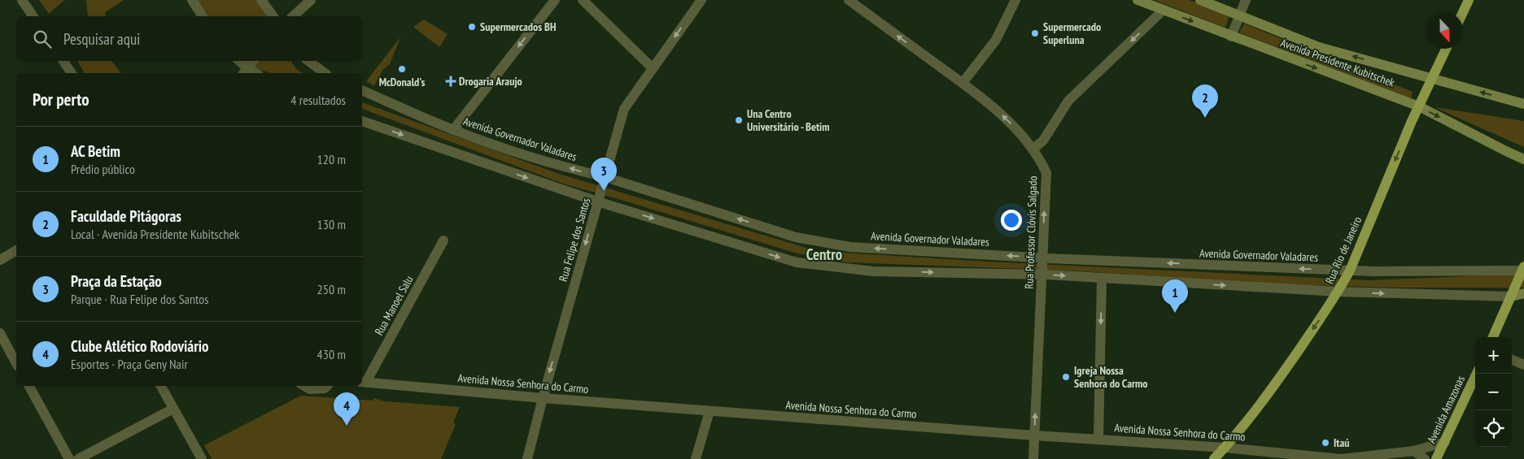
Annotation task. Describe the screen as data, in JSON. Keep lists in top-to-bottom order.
{
  "streets": {
    "main road": ["Avenida Presidente Kubitschek", "Rua Rio de Janeiro", "Avenida Amazonas"],
    "street": [
      "Avenida Governador Valadares",
      "Rua Professor Clóvis Salgado",
      "Rua Felipe dos Santos",
      "Rua Manoel Salu",
      "Avenida Nossa Senhora do Carmo"
    ]
  },
  "crossings": [
    ["Avenida Presidente Kubitschek", "Rua Rio de Janeiro"],
    ["Avenida Governador Valadares", "Rua Professor Clóvis Salgado"],
    ["Avenida Governador Valadares", "Rua Felipe dos Santos"],
    ["Avenida Governador Valadares", "Rua Rio de Janeiro"],
    ["Rua Professor Clóvis Salgado", "Avenida Nossa Senhora do Carmo"],
    ["Rua Felipe dos Santos", "Avenida Nossa Senhora do Carmo"],
    ["Rua Rio de Janeiro", "Avenida Nossa Senhora do Carmo"],
    ["Rua Manoel Salu", "Avenida Nossa Senhora do Carmo"],
    ["Avenida Nossa Senhora do Carmo", "Avenida Amazonas"]
  ],
  "one_way": ["Rua Felipe dos Santos", "Rua Rio de Janeiro"],
  "districts": ["Centro"],
  "places": {
    "other": [
      "Supermercados BH",
      "Supermercado Superluna",
      "McDonald's",
      "Una Centro Universitário - Betim",
      "Igreja Nossa Senhora do Carmo",
      "Itaú"
    ],
    "health": ["Drogaria Araujo"]
  },
  "north": "bottom",
  "page": {
    "search": "Pesquisar aqui",
    "heading": ["Por perto", "4 resultados"],
    "pins": [
      "2",
      "3",
      "1",
      "4"
    ],
    "list": [
      {
        "mark": "1",
        "name": "AC Betim",
        "note": "Prédio público",
        "value": "120 m"
      },
      {
        "mark": "2",
        "name": "Faculdade Pitágoras",
        "note": "Local · Avenida Presidente Kubitschek",
        "value": "130 m"
      },
      {
        "mark": "3",
        "name": "Praça da Estação",
        "note": "Parque · Rua Felipe dos Santos",
        "value": "250 m"
      },
      {
        "mark": "4",
        "name": "Clube Atlético Rodoviário",
        "note": "Esportes · Praça Geny Nair",
        "value": "430 m"
      }
    ],
    "map_buttons": ["+", "−"]
  }
}
